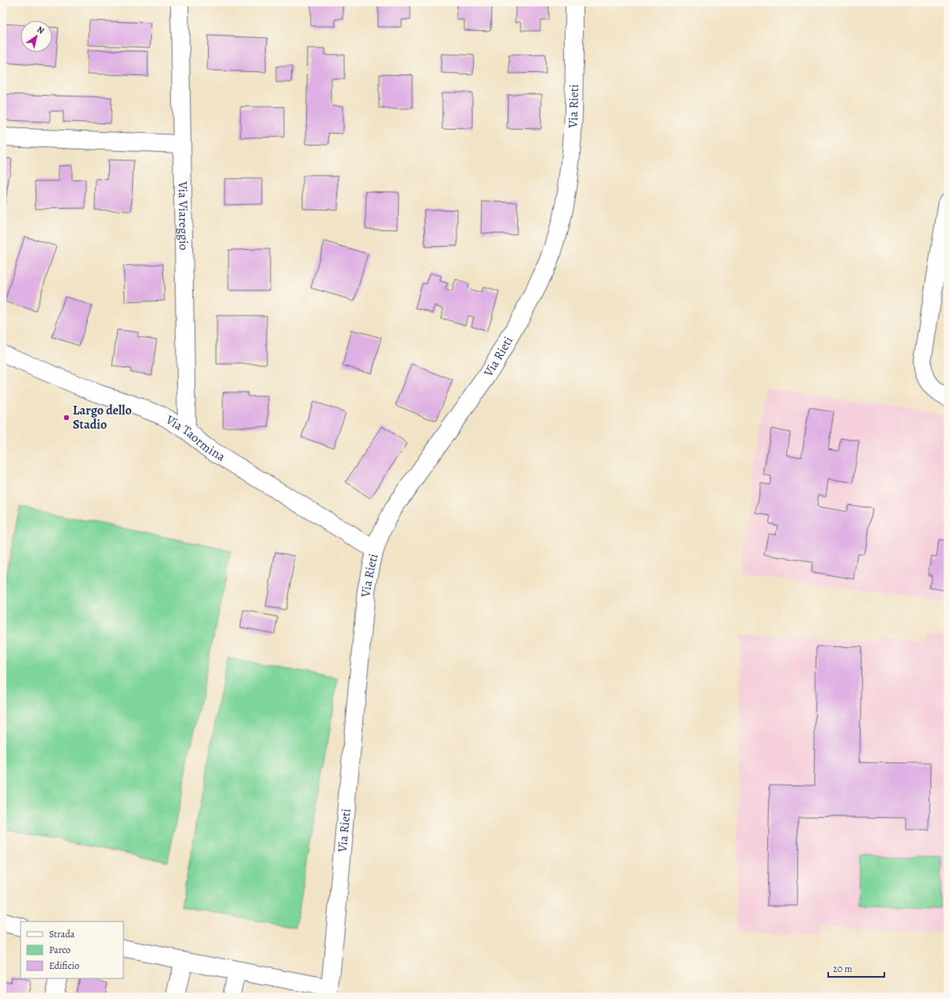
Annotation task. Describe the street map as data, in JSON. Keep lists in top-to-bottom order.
{
  "streets": {
    "street": ["Via Rieti", "Via Viareggio", "Via Taormina"]
  },
  "crossings": [
    ["Via Rieti", "Via Taormina"],
    ["Via Viareggio", "Via Taormina"]
  ],
  "places": ["Largo dello Stadio"],
  "legend": ["Strada", "Parco", "Edificio"],
  "scale_bar": "20 m",
  "north": "top right"
}
